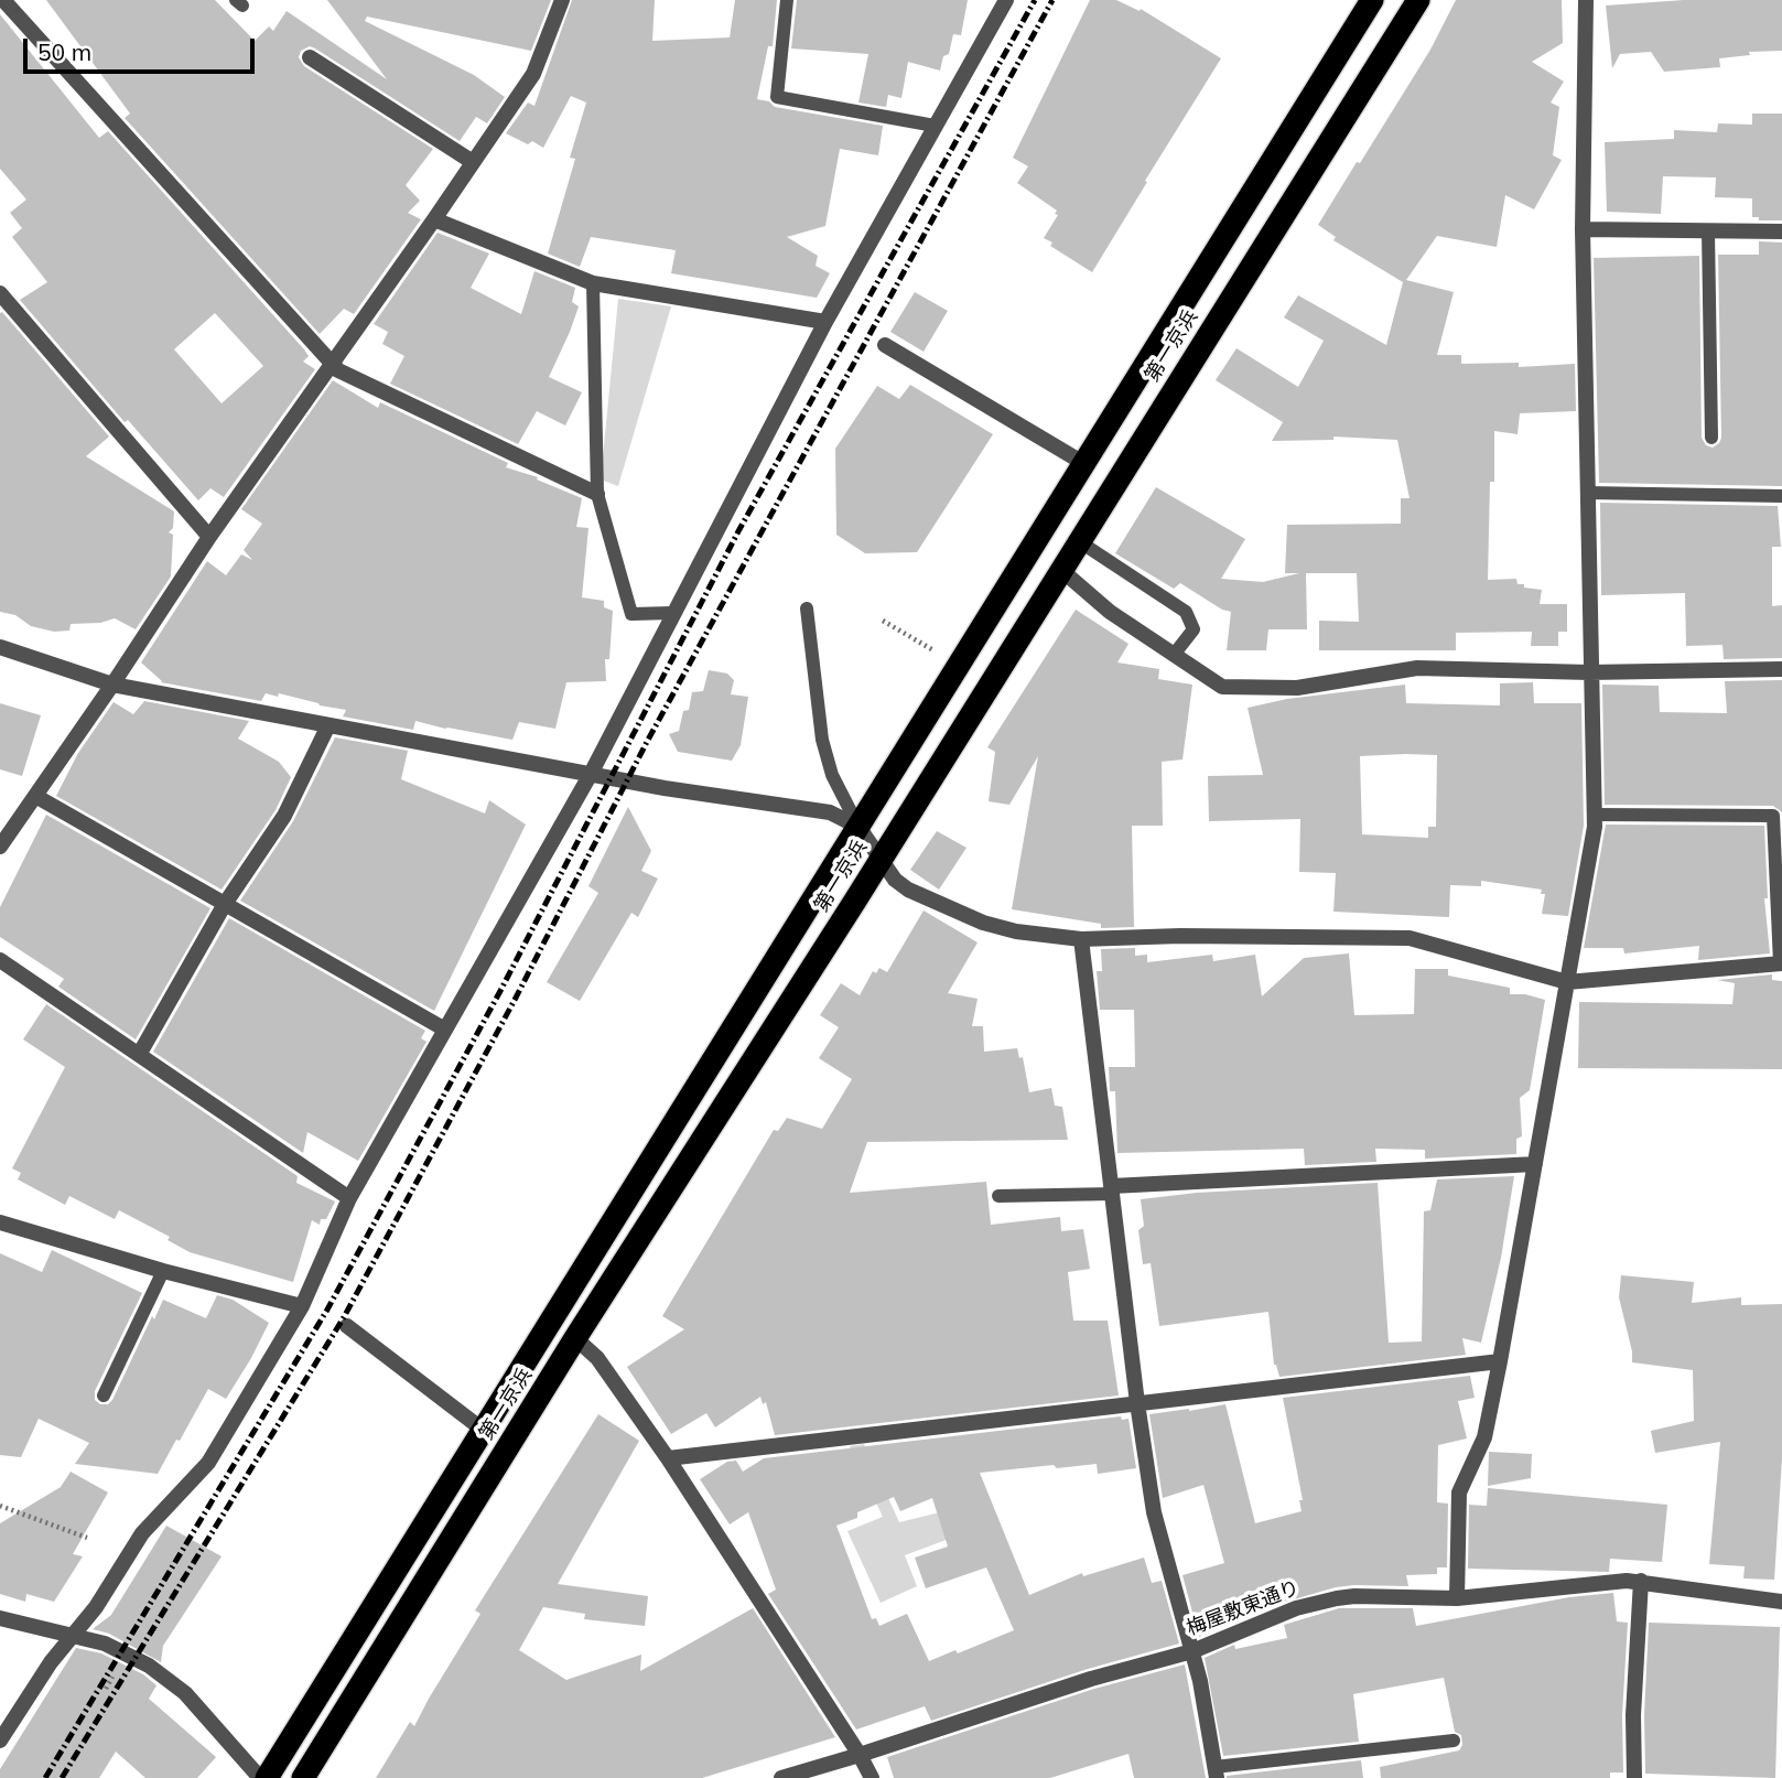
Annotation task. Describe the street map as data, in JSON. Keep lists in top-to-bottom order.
{
  "streets": {
    "highway": ["第一京浜"],
    "street": ["梅屋敷東通り"]
  },
  "scale_bar": "50 m"
}
